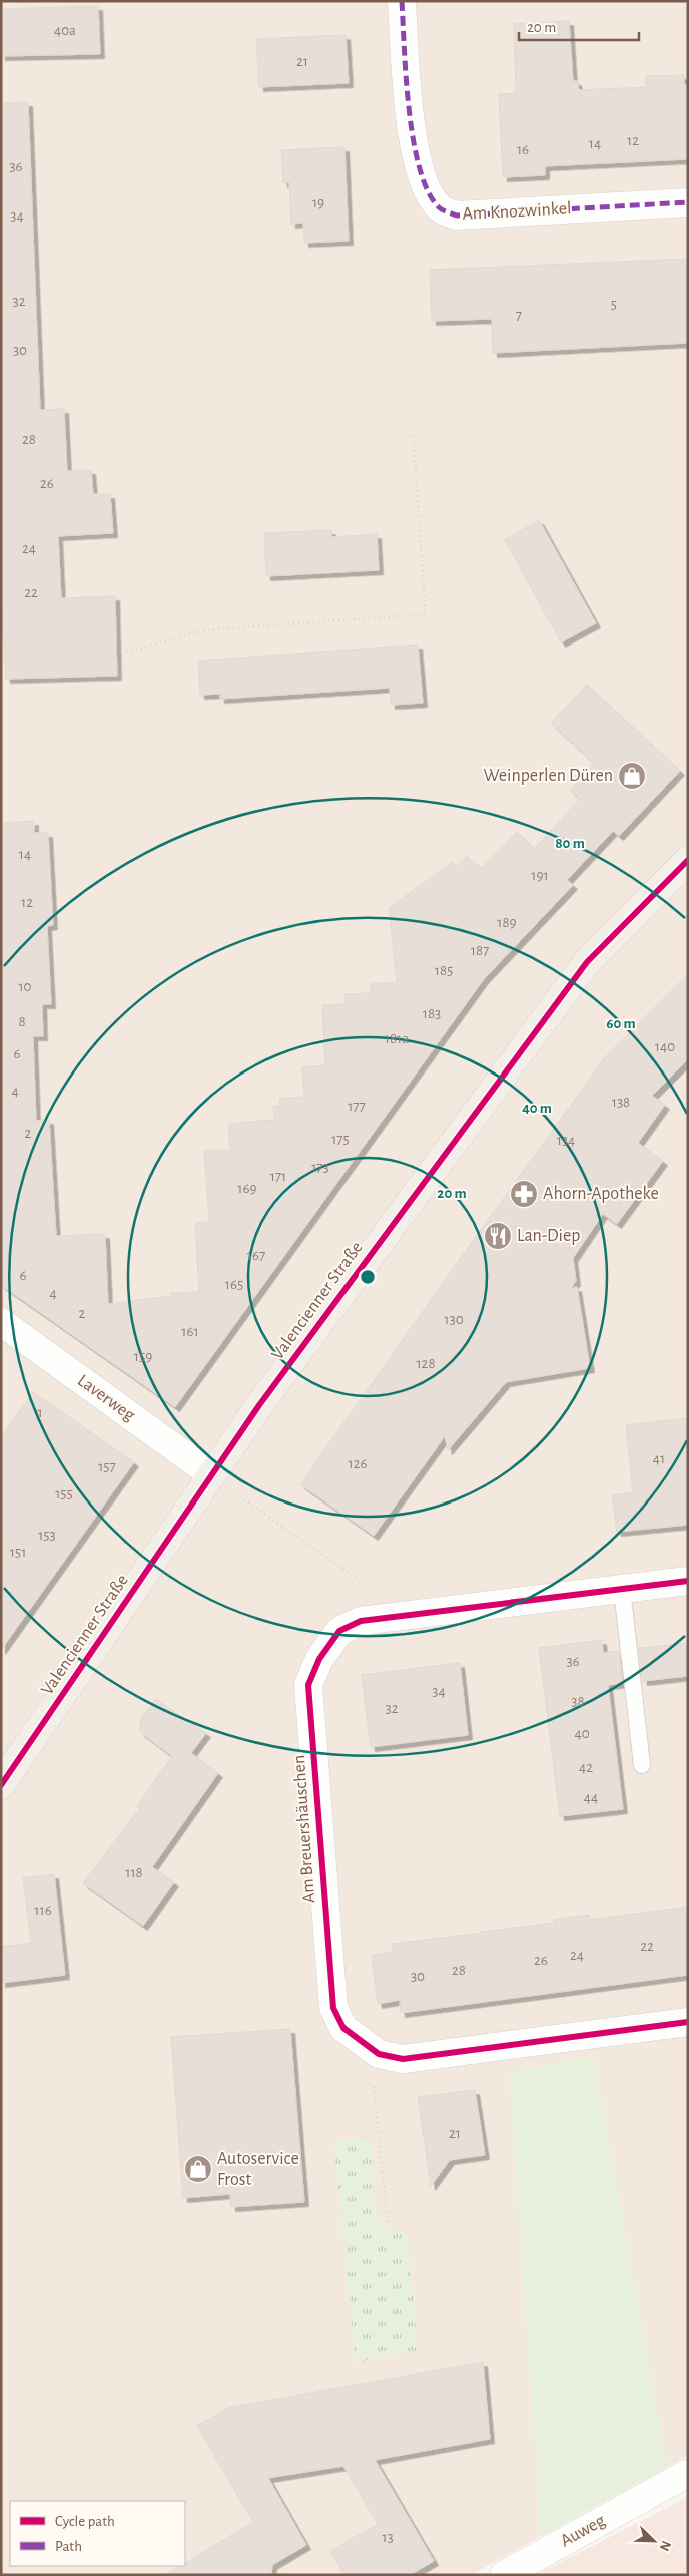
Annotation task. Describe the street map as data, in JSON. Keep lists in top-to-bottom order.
{
  "streets": {
    "main road": ["Valencienner Straße"],
    "street": [
      "Am Knozwinkel",
      "Laverweg",
      "Am Breuershäuschen",
      "Auweg"
    ]
  },
  "crossings": [
    ["Valencienner Straße", "Laverweg"]
  ],
  "places": {
    "shop": ["Weinperlen Düren", "Autoservice Frost"],
    "pharmacy": ["Ahorn-Apotheke"],
    "restaurant": ["Lan-Diep"]
  },
  "house_numbers": [
    "40a",
    "21",
    "12",
    "14",
    "16",
    "36",
    "19",
    "34",
    "32",
    "5",
    "7",
    "30",
    "28",
    "26",
    "24",
    "22",
    "14",
    "191",
    "12",
    "189",
    "187",
    "185",
    "10",
    "183",
    "8",
    "181a",
    "140",
    "6",
    "4",
    "138",
    "177",
    "2",
    "175",
    "134",
    "173",
    "171",
    "169",
    "167",
    "6",
    "165",
    "4",
    "2",
    "130",
    "161",
    "159",
    "128",
    "1",
    "41",
    "126",
    "157",
    "155",
    "153",
    "151",
    "36",
    "34",
    "38",
    "32",
    "40",
    "42",
    "44",
    "118",
    "116",
    "22",
    "24",
    "26",
    "28",
    "30",
    "21",
    "13"
  ],
  "legend": ["Cycle path", "Path"],
  "scale_bar": "20 m",
  "north": "bottom right",
  "rings": [
    "80 m",
    "60 m",
    "40 m",
    "20 m"
  ]
}
